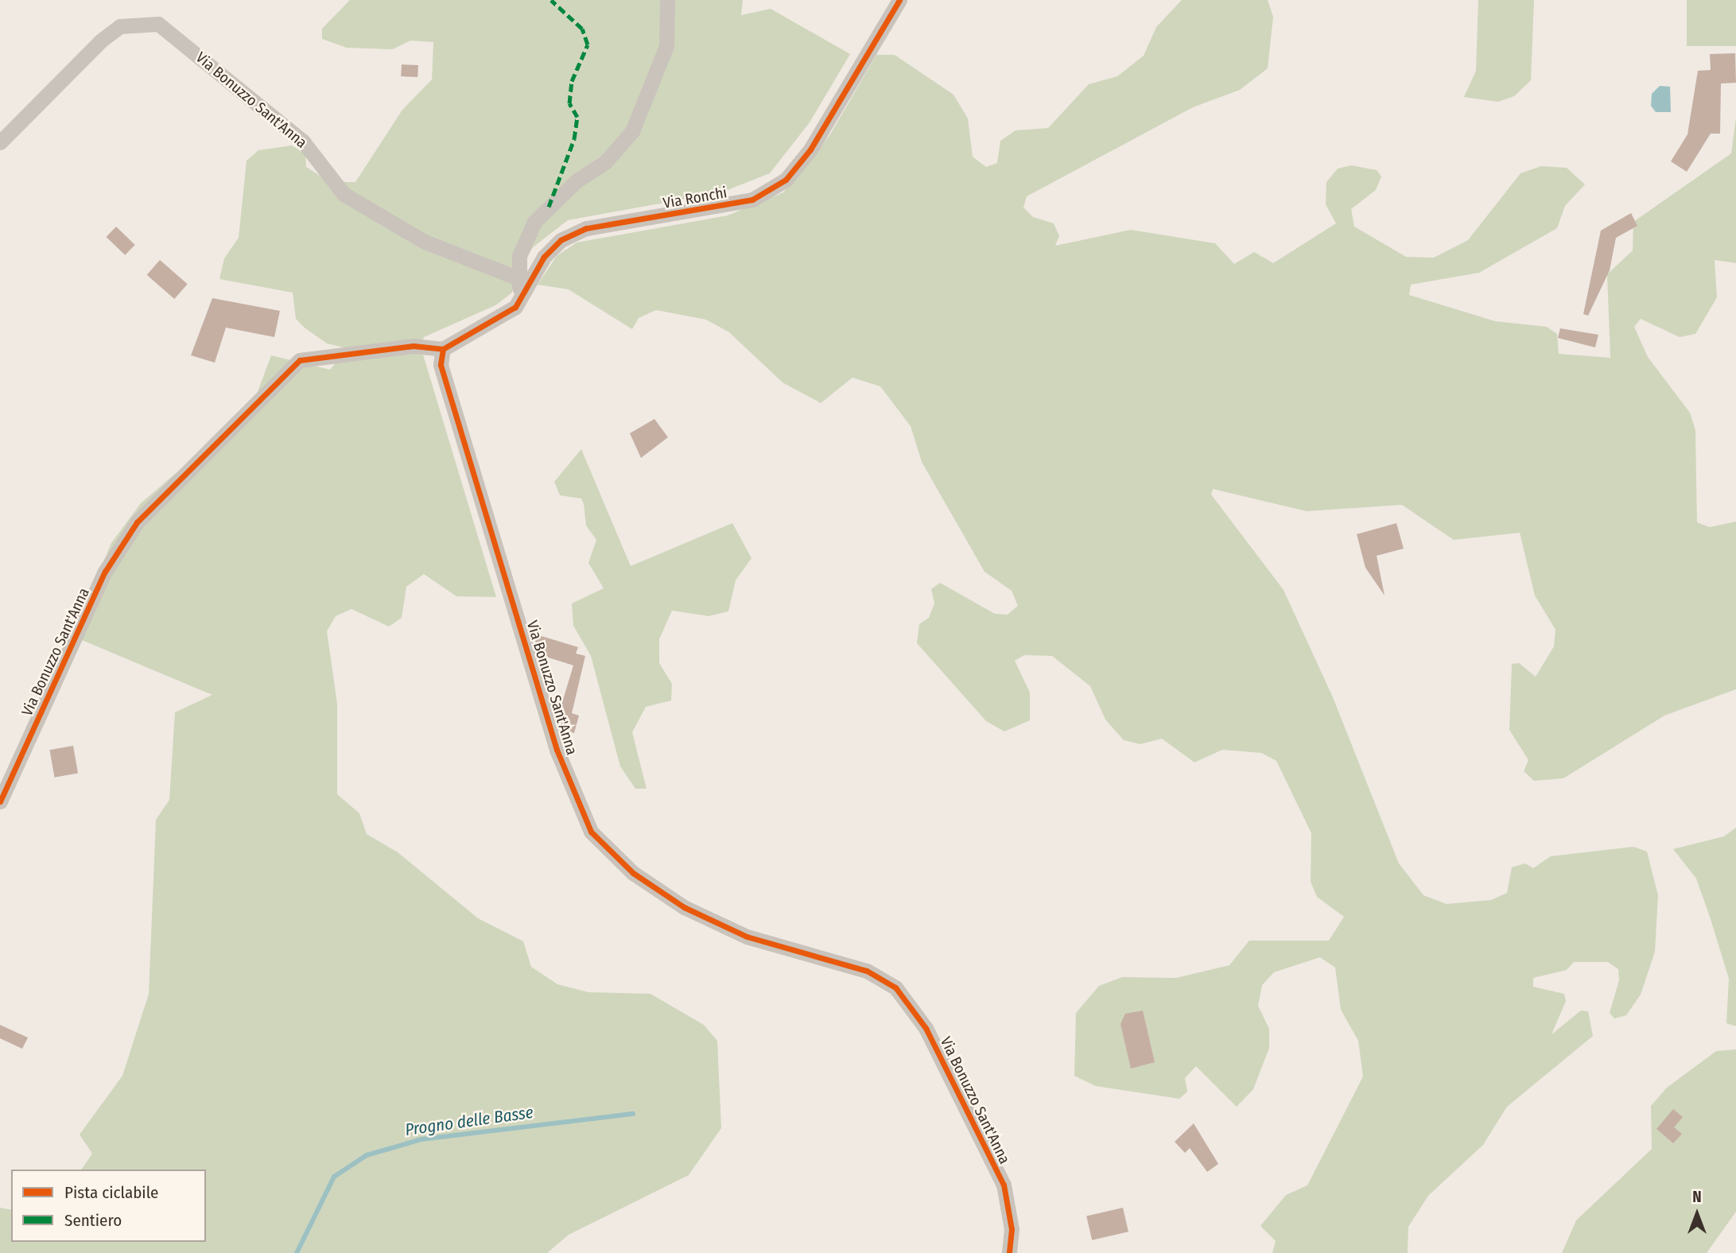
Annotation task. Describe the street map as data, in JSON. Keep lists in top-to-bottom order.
{
  "streets": {
    "street": ["Via Bonuzzo Sant'Anna", "Via Ronchi"]
  },
  "water": ["Progno delle Basse"],
  "legend": ["Pista ciclabile", "Sentiero"],
  "north": "top"
}
